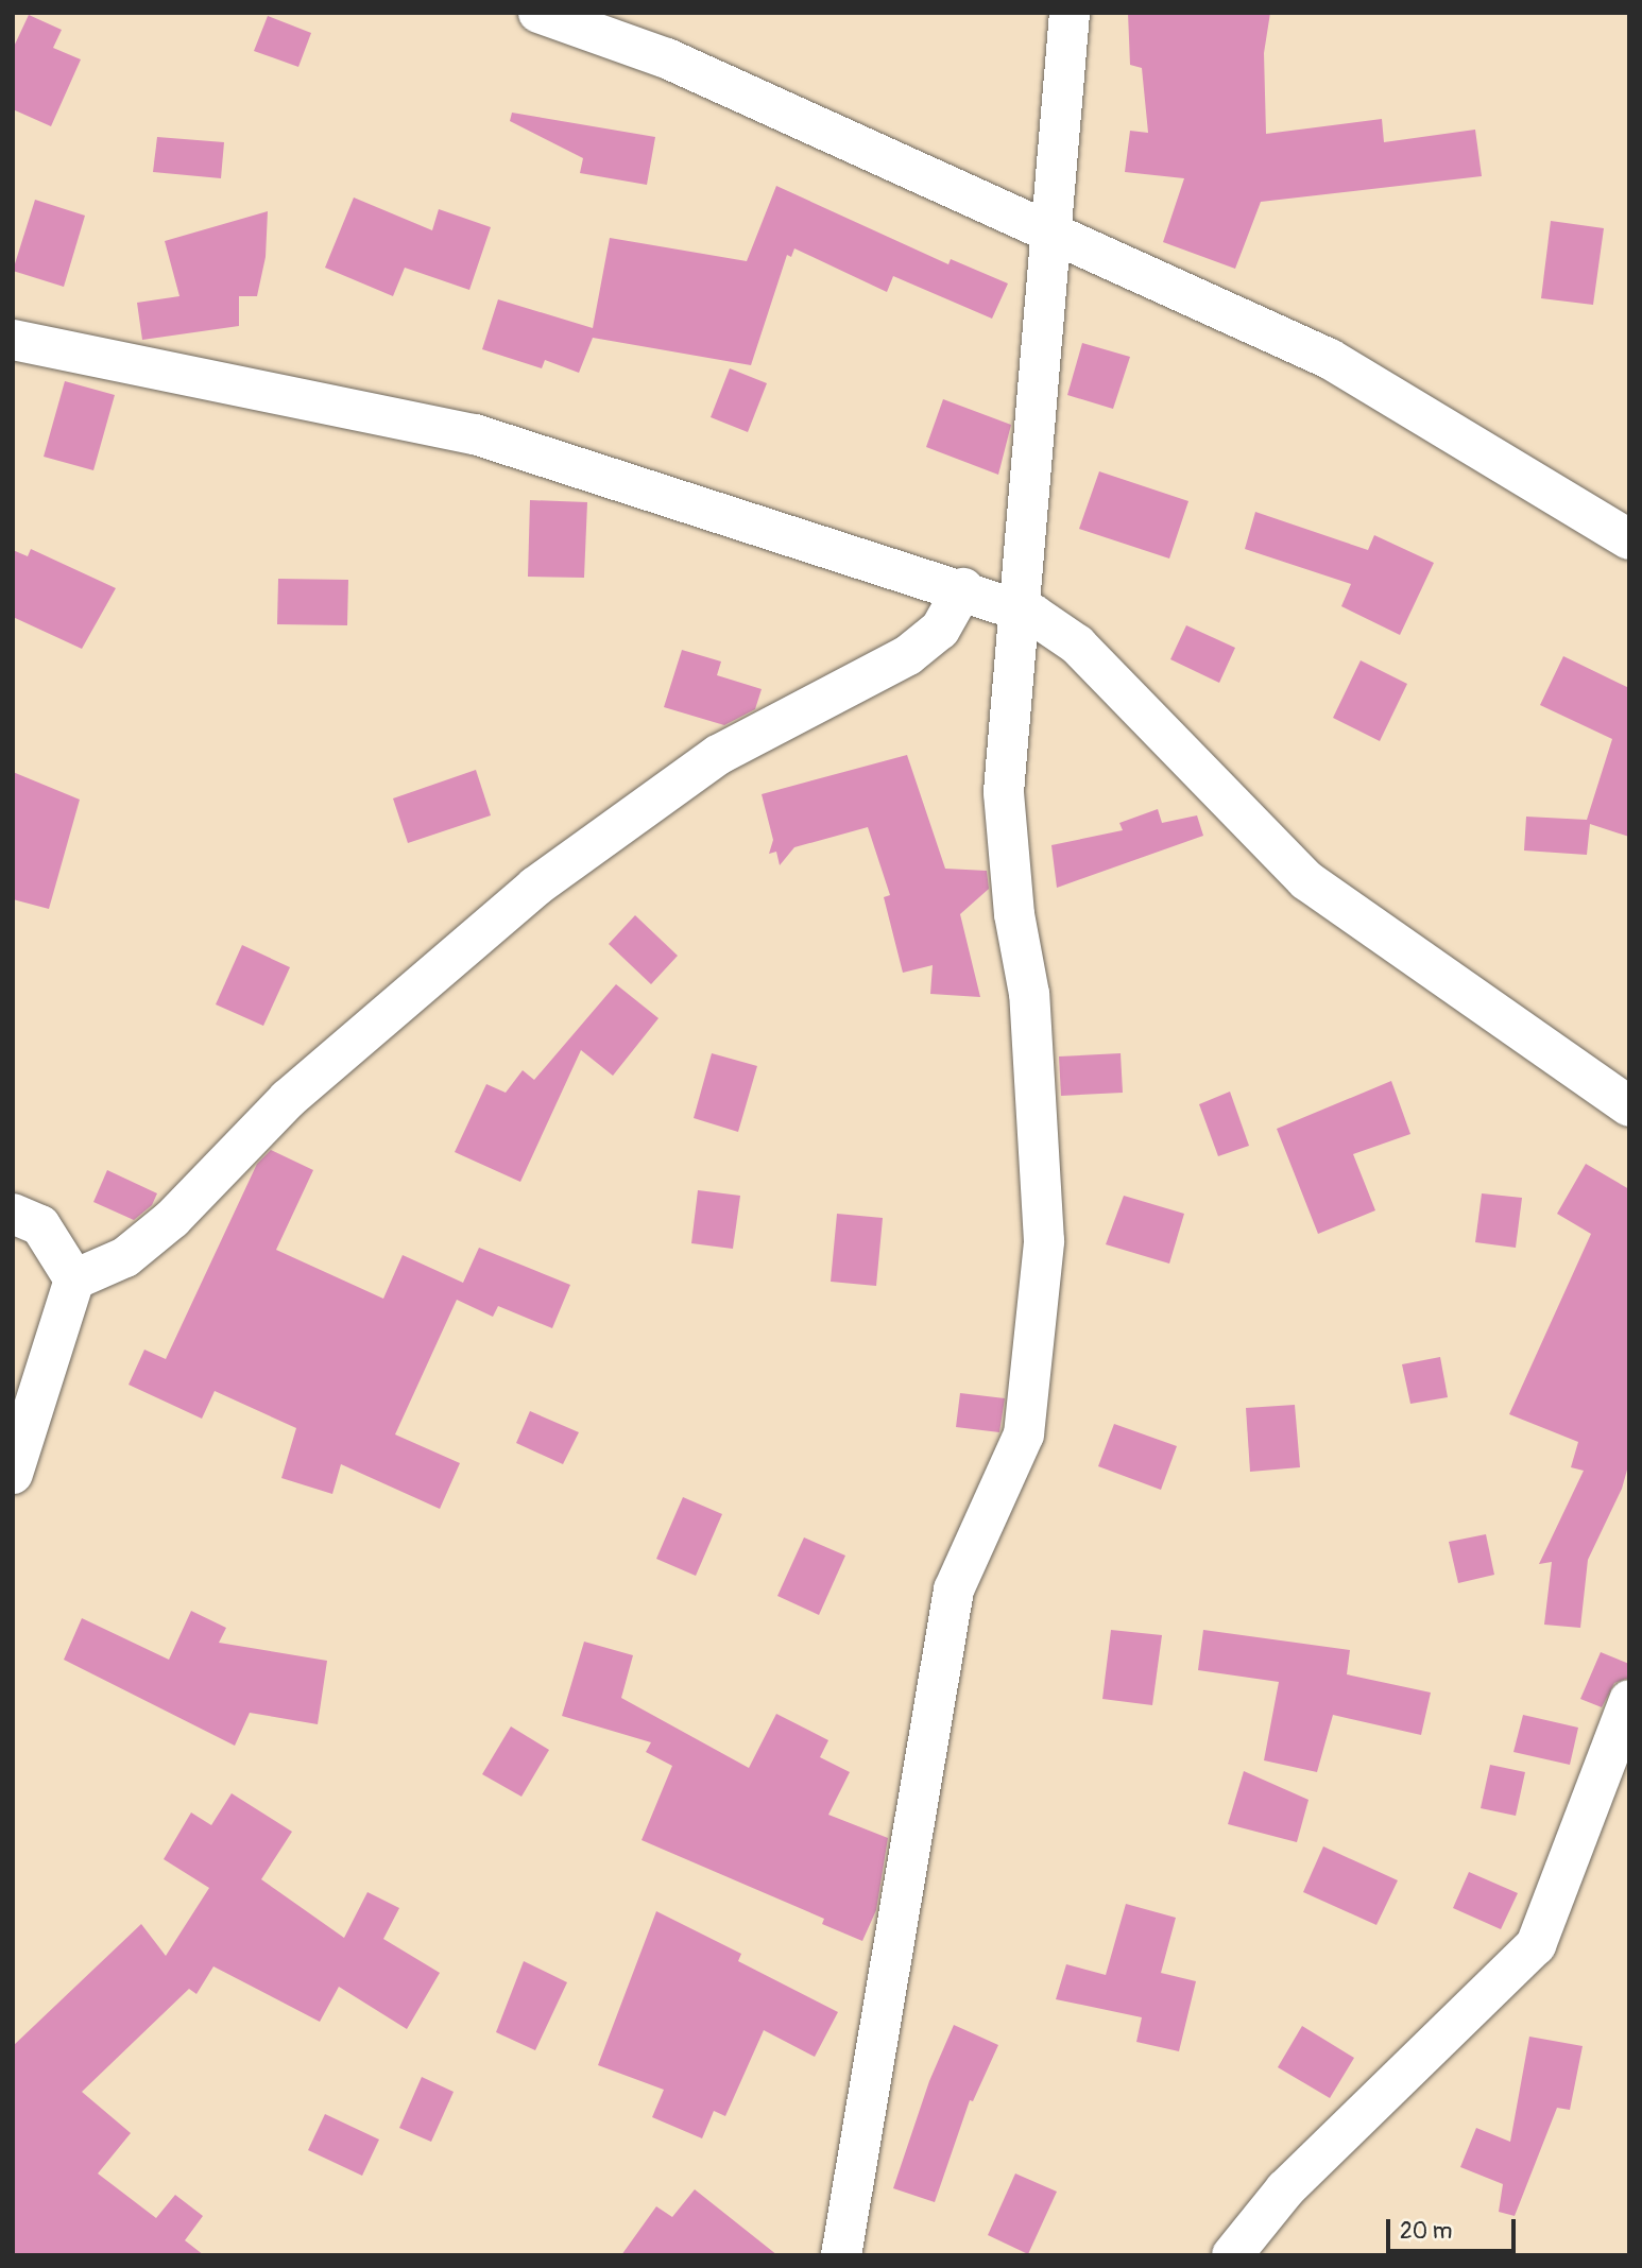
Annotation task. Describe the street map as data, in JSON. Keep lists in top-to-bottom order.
{
  "scale_bar": "20 m"
}
